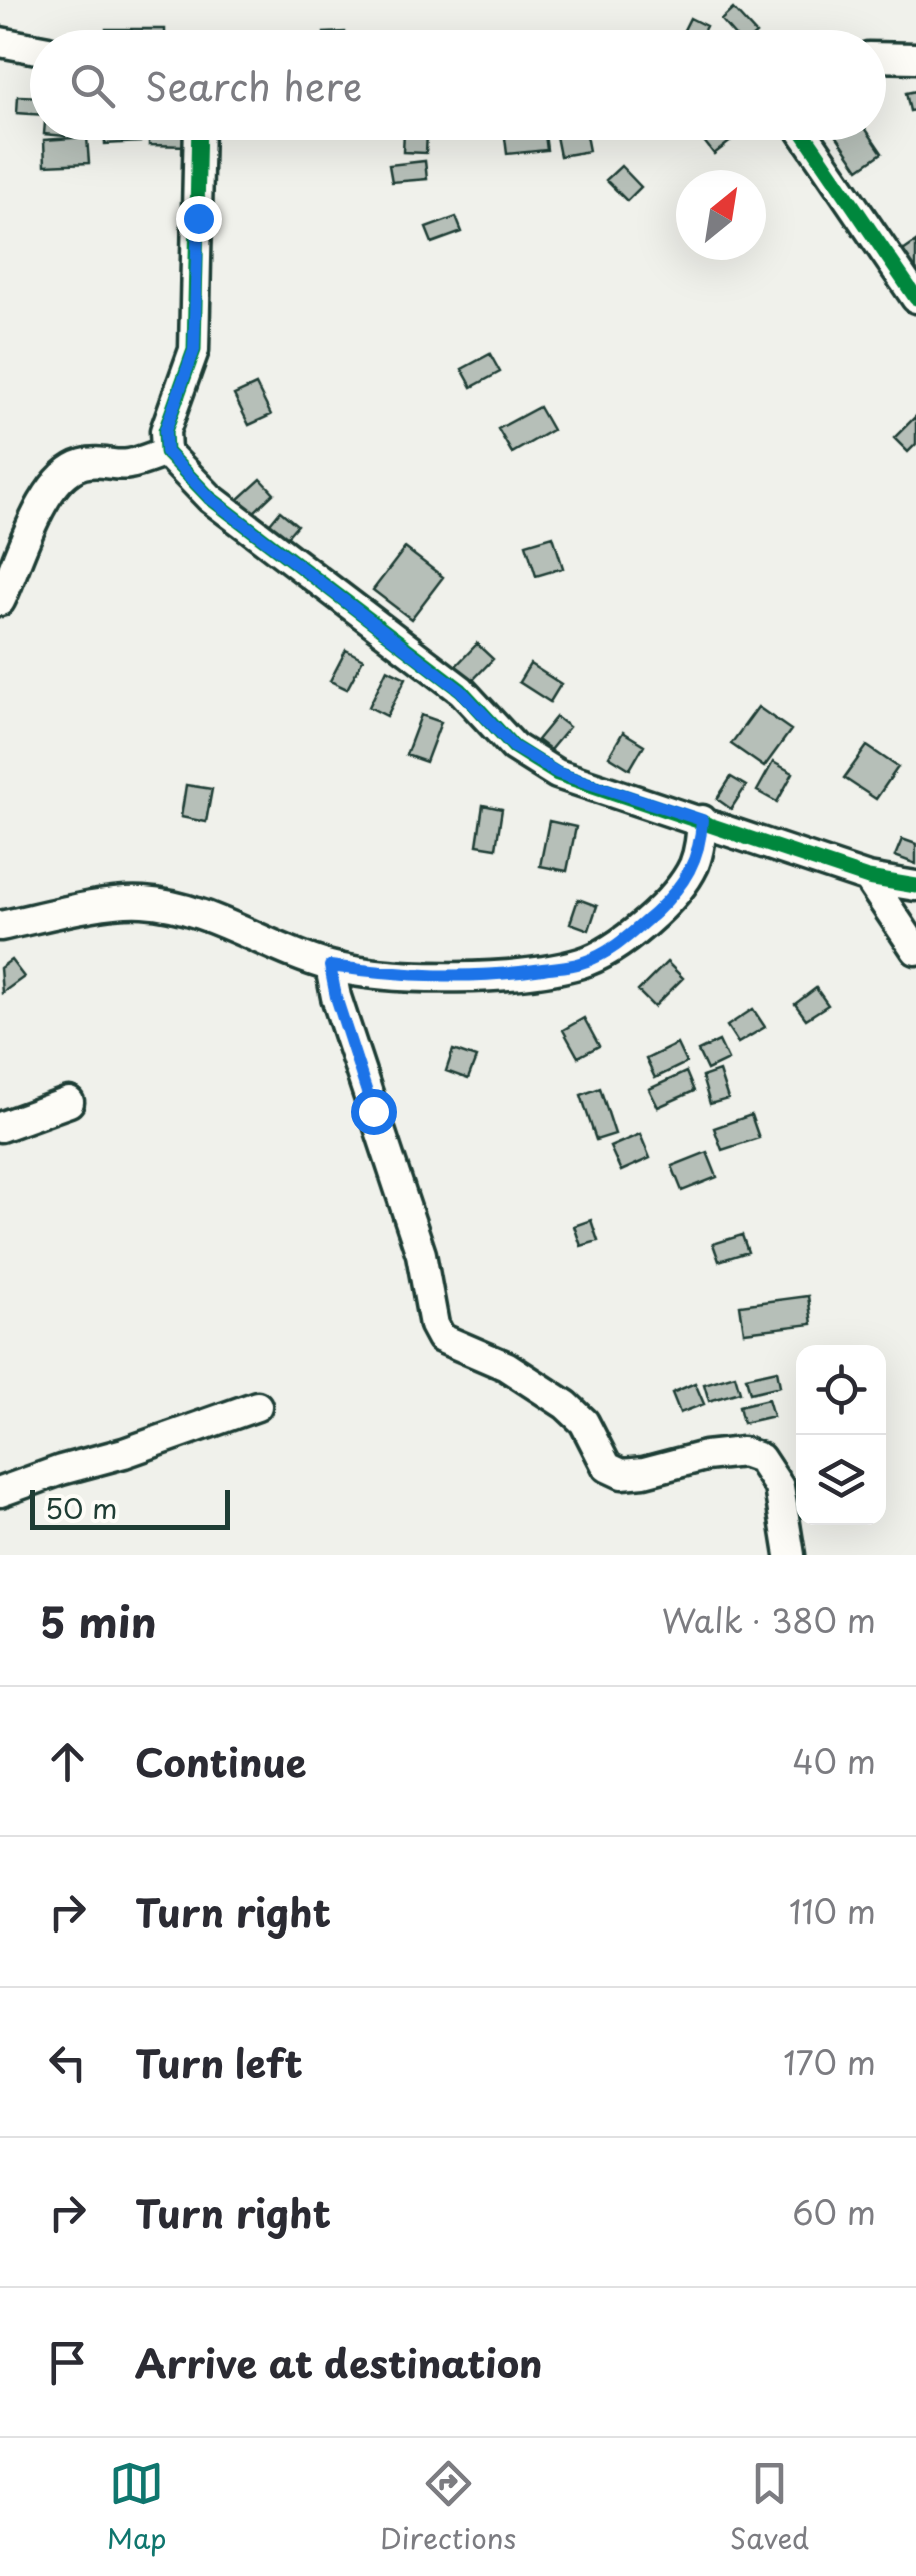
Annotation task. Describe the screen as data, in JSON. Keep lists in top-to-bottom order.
{
  "scale_bar": "50 m",
  "north": "top right",
  "page": {
    "search": "Search here",
    "scale": "50 m",
    "heading": ["5 min", "Walk · 380 m"],
    "list": [
      ["Continue", "40 m"],
      ["Turn right", "110 m"],
      ["Turn left", "170 m"],
      ["Turn right", "60 m"],
      "Arrive at destination"
    ],
    "nav": ["Map", "Directions", "Saved"]
  }
}
